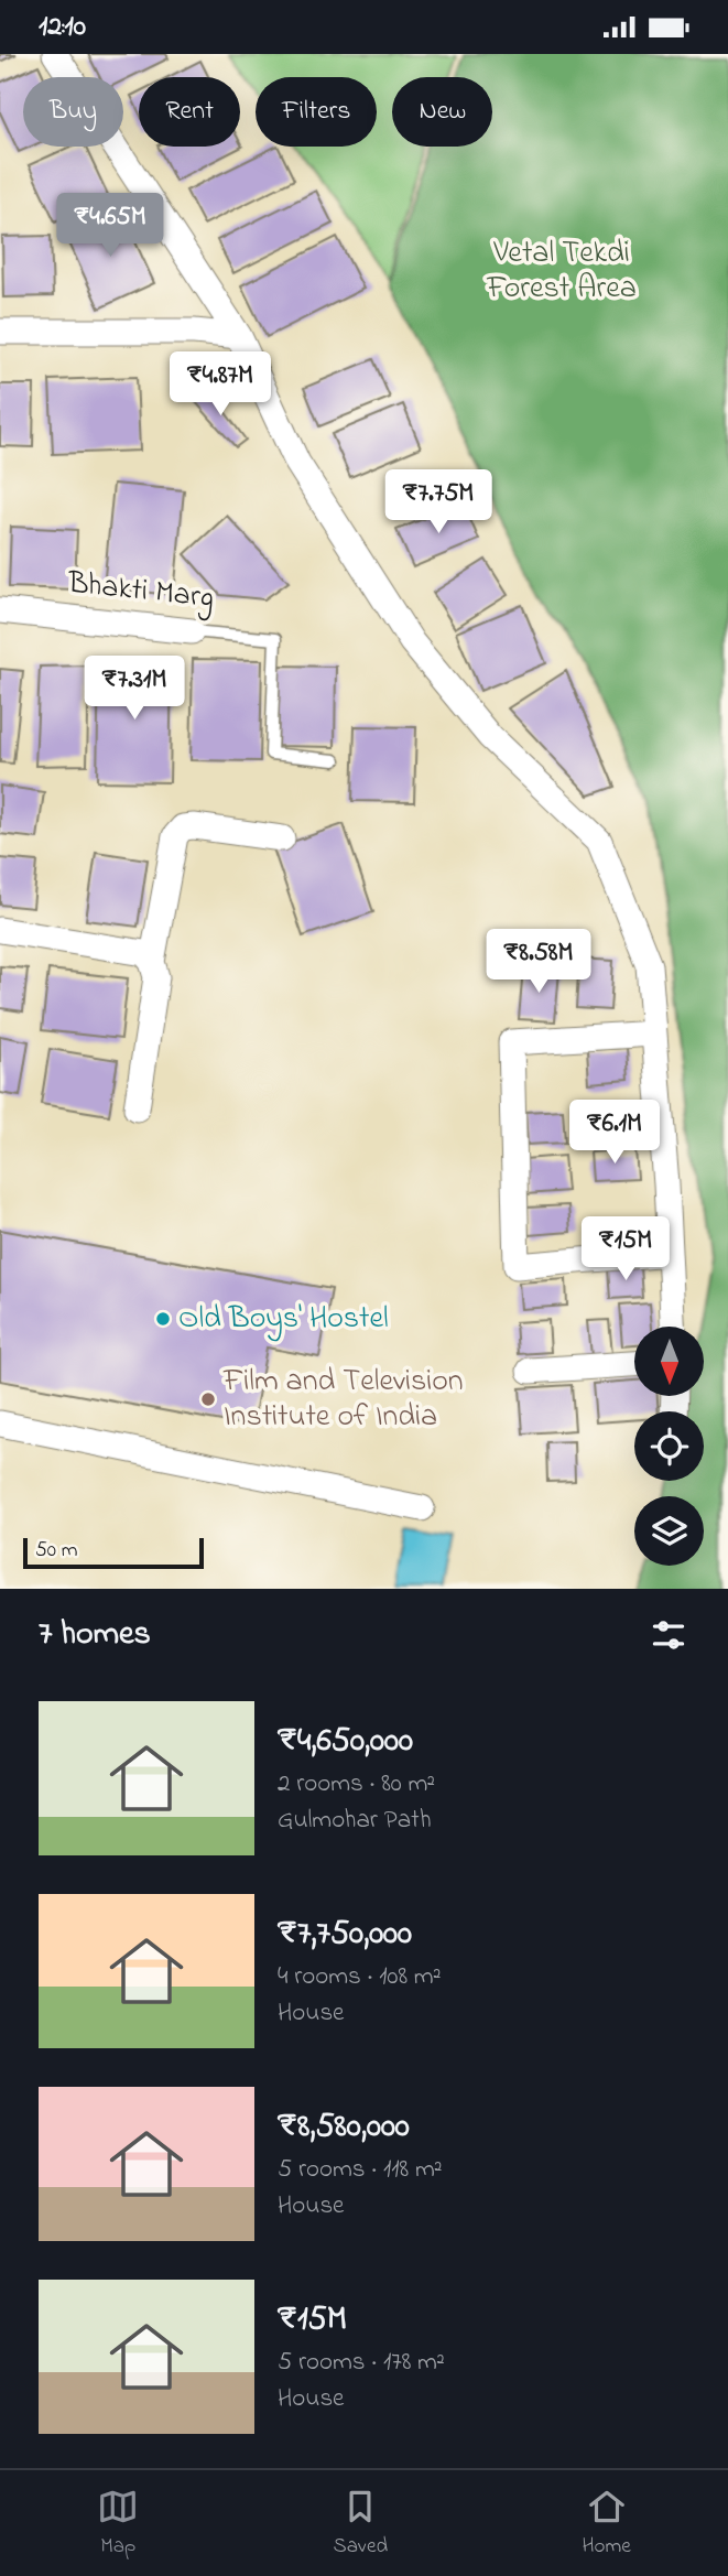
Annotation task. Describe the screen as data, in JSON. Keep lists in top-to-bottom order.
{
  "streets": {
    "street": ["Bhakti Marg"]
  },
  "parks": ["Vetal Tekdi Forest Area"],
  "places": ["Old Boys' Hostel", "Film and Television Institute of India"],
  "scale_bar": "50 m",
  "north": "bottom",
  "page": {
    "status": "12:10",
    "chip": [
      "Buy",
      "Rent",
      "Filters",
      "New"
    ],
    "price": [
      "₹4.65M",
      "₹4.87M",
      "₹7.75M",
      "₹7.31M",
      "₹8.58M",
      "₹6.1M",
      "₹15M"
    ],
    "scale": "50 m",
    "heading": "7 homes",
    "list": [
      {
        "name": "₹4,650,000",
        "note": "2 rooms · 80 m² · Gulmohar Path"
      },
      {
        "name": "₹7,750,000",
        "note": "4 rooms · 108 m² · House"
      },
      {
        "name": "₹8,580,000",
        "note": "5 rooms · 118 m² · House"
      },
      {
        "name": "₹15M",
        "note": "5 rooms · 178 m² · House"
      }
    ],
    "tabs": ["Map", "Saved", "Home"]
  }
}
